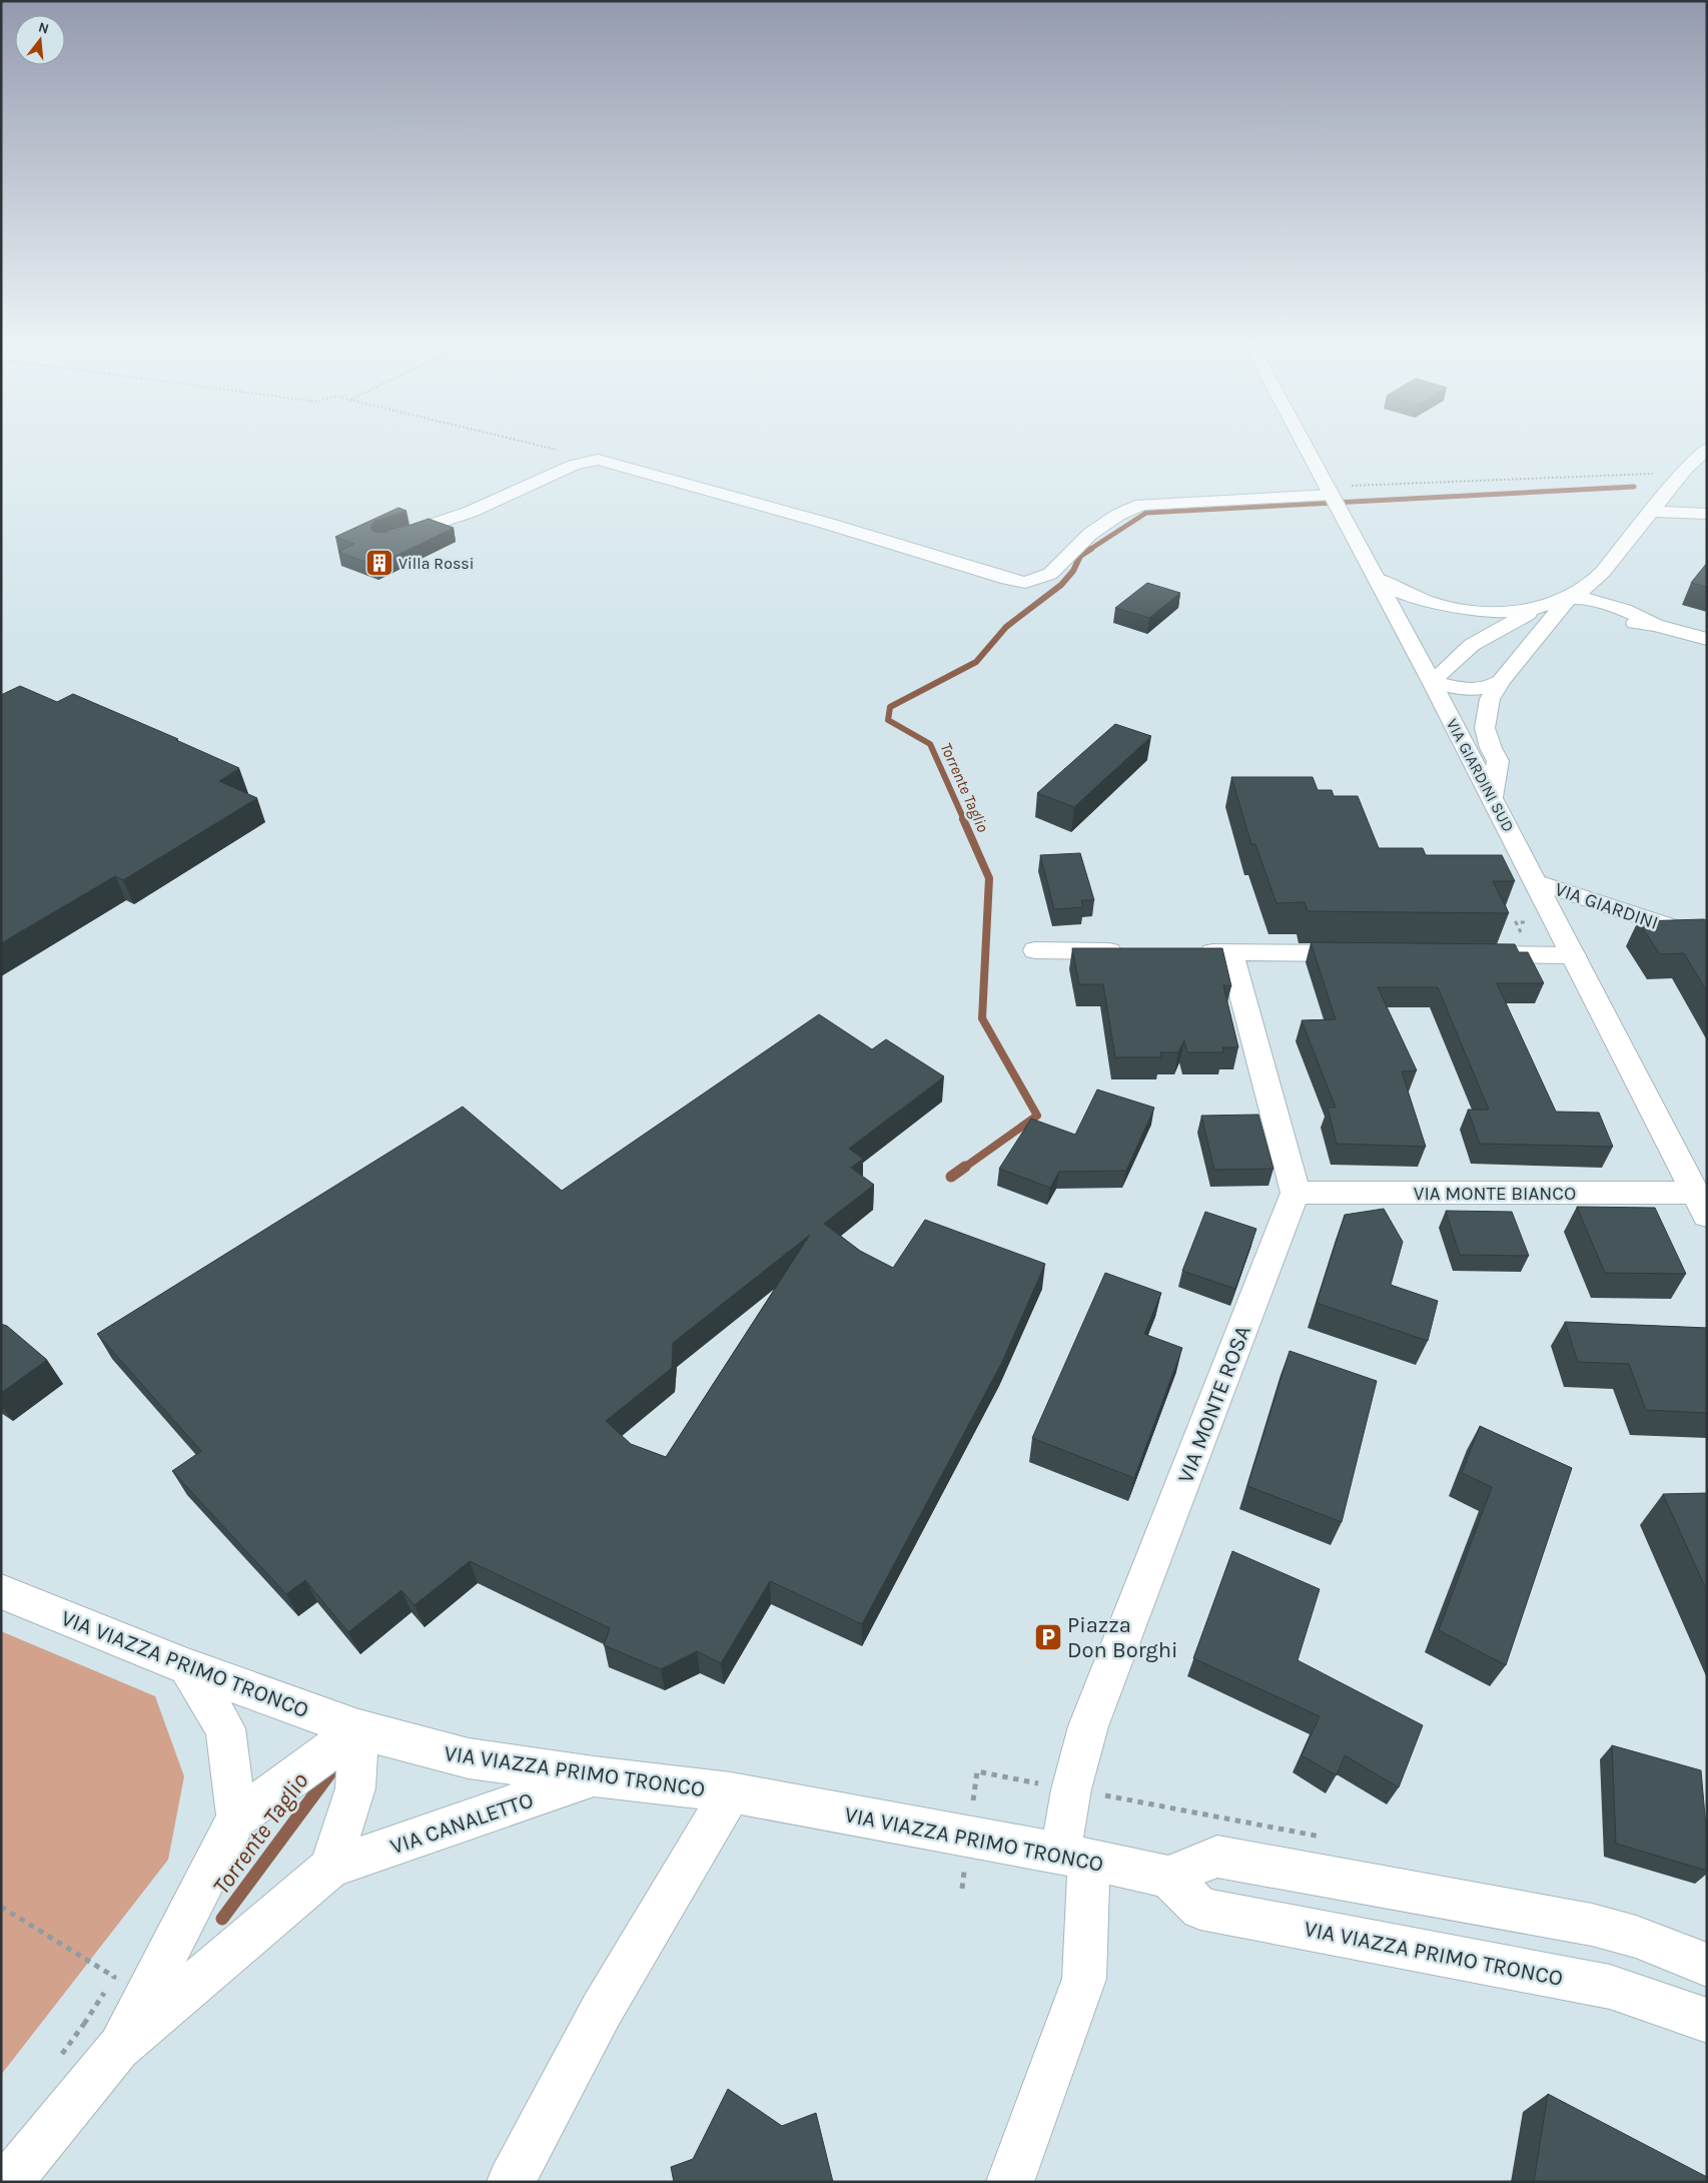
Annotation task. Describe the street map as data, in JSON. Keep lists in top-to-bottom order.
{
  "streets": {
    "street": [
      "VIA GIARDINI SUD",
      "VIA GIARDINI",
      "VIA MONTE BIANCO",
      "VIA MONTE ROSA",
      "VIA VIAZZA PRIMO TRONCO",
      "VIA CANALETTO"
    ]
  },
  "crossings": [
    ["VIA GIARDINI SUD", "VIA GIARDINI"],
    ["VIA GIARDINI SUD", "VIA MONTE BIANCO"],
    ["VIA MONTE BIANCO", "VIA MONTE ROSA"],
    ["VIA MONTE ROSA", "VIA VIAZZA PRIMO TRONCO"],
    ["VIA VIAZZA PRIMO TRONCO", "VIA CANALETTO"]
  ],
  "water": ["Torrente Taglio"],
  "places": {
    "building": ["Villa Rossi"],
    "parking": ["Piazza Don Borghi"]
  },
  "north": "top"
}
